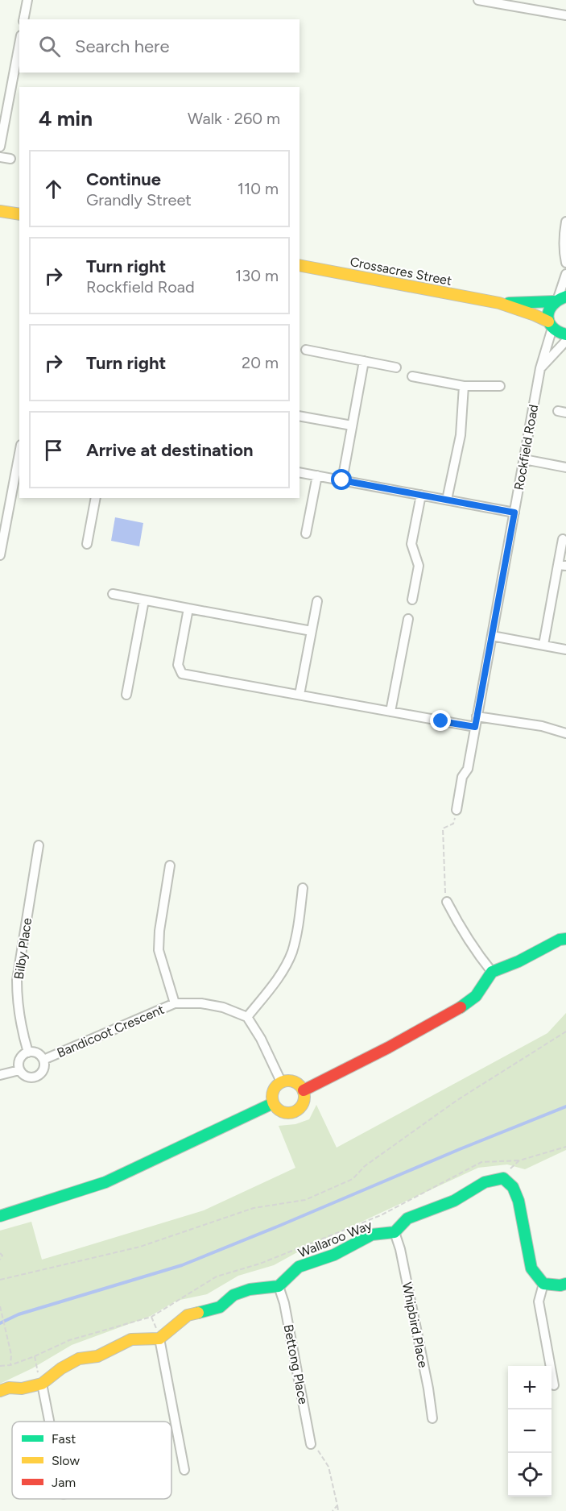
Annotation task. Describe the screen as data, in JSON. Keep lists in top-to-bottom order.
{
  "streets": {
    "street": [
      "Crossacres Street",
      "Rockfield Road",
      "Bilby Place",
      "Bandicoot Crescent",
      "Wallaroo Way",
      "Whipbird Place",
      "Bettong Place"
    ]
  },
  "crossings": [
    ["Crossacres Street", "Rockfield Road"],
    ["Bilby Place", "Bandicoot Crescent"],
    ["Wallaroo Way", "Whipbird Place"],
    ["Wallaroo Way", "Bettong Place"]
  ],
  "legend": ["Fast", "Slow", "Jam"],
  "page": {
    "search": "Search here",
    "heading": ["4 min", "Walk · 260 m"],
    "list": [
      ["Continue", "Grandly Street", "110 m"],
      ["Turn right", "Rockfield Road", "130 m"],
      ["Turn right", "20 m"],
      "Arrive at destination"
    ],
    "map_buttons": ["+", "−"]
  }
}
